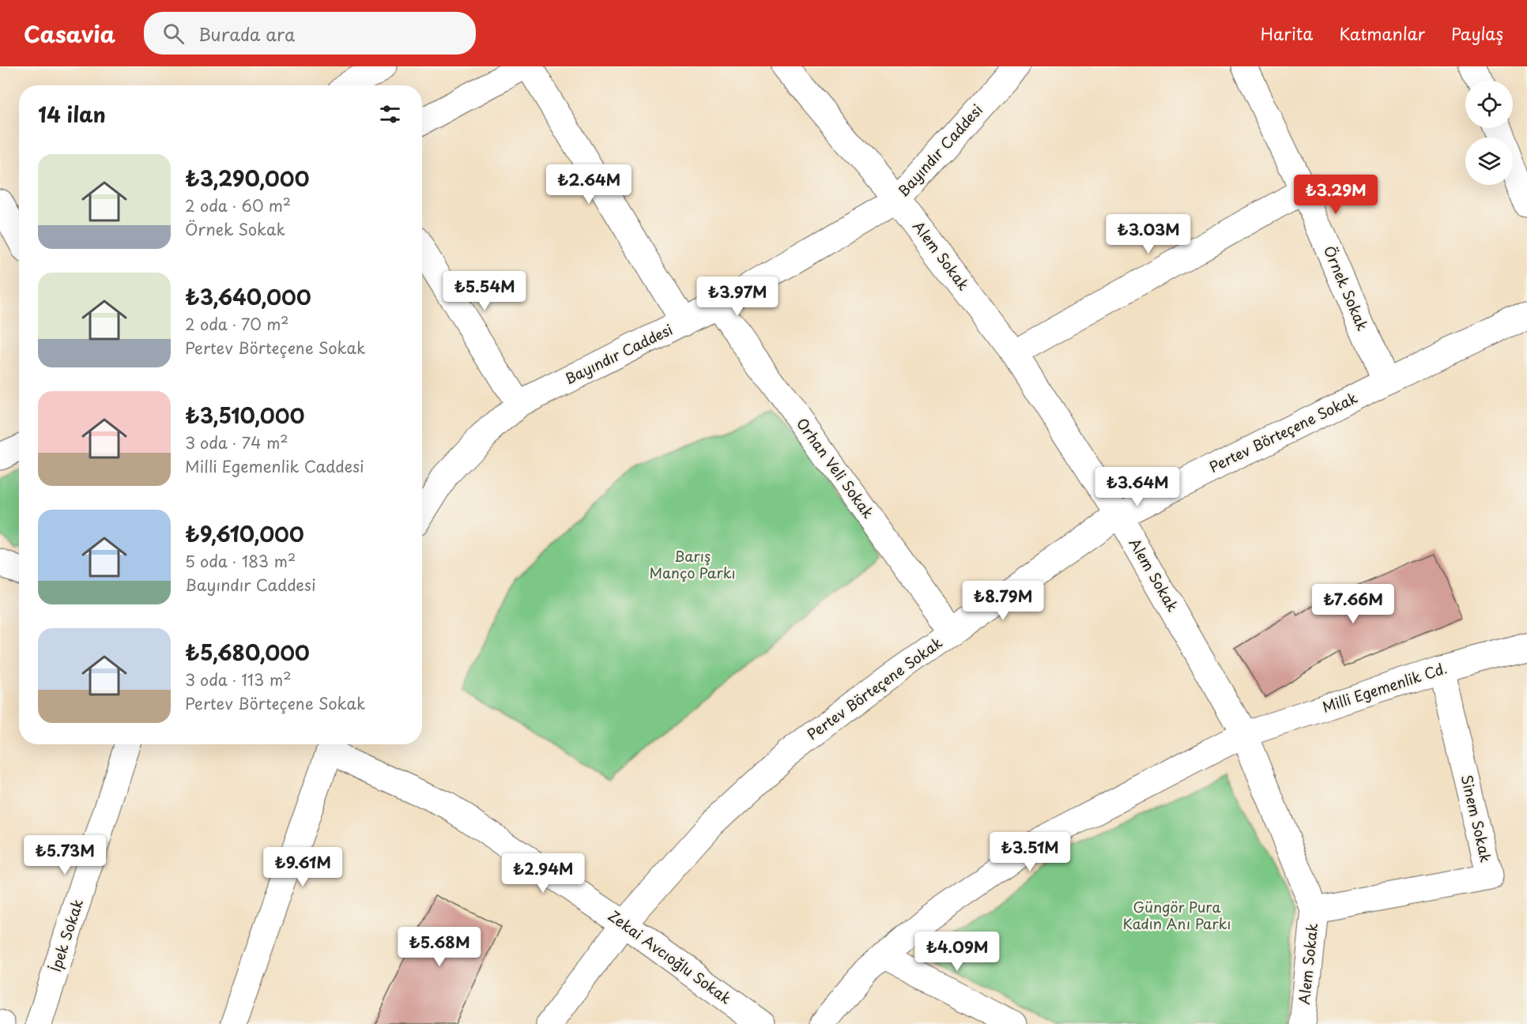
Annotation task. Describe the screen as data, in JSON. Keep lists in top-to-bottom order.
{
  "streets": {
    "street": [
      "Bayındır Caddesi",
      "Alem Sokak",
      "Örnek Sokak",
      "Pertev Börteçene Sokak",
      "Orhan Veli Sokak",
      "Milli Egemenlik Cd.",
      "Sinem Sokak",
      "İpek Sokak",
      "Zekai Avcıoğlu Sokak"
    ]
  },
  "crossings": [
    ["Bayındır Caddesi", "Alem Sokak"],
    ["Bayındır Caddesi", "Orhan Veli Sokak"],
    ["Alem Sokak", "Pertev Börteçene Sokak"],
    ["Alem Sokak", "Milli Egemenlik Cd."],
    ["Alem Sokak", "Sinem Sokak"],
    ["Örnek Sokak", "Pertev Börteçene Sokak"],
    ["Pertev Börteçene Sokak", "Orhan Veli Sokak"],
    ["Pertev Börteçene Sokak", "Zekai Avcıoğlu Sokak"],
    ["Milli Egemenlik Cd.", "Sinem Sokak"]
  ],
  "parks": ["Barış Manço Parkı", "Güngör Pura Kadın Anı Parkı"],
  "page": {
    "header": "Casavia",
    "search": "Burada ara",
    "nav": ["Harita", "Katmanlar", "Paylaş"],
    "heading": "14 ilan",
    "list": [
      {
        "name": "₺3,290,000",
        "note": "2 oda · 60 m² · Örnek Sokak"
      },
      {
        "name": "₺3,640,000",
        "note": "2 oda · 70 m² · Pertev Börteçene Sokak"
      },
      {
        "name": "₺3,510,000",
        "note": "3 oda · 74 m² · Milli Egemenlik Caddesi"
      },
      {
        "name": "₺9,610,000",
        "note": "5 oda · 183 m² · Bayındır Caddesi"
      },
      {
        "name": "₺5,680,000",
        "note": "3 oda · 113 m² · Pertev Börteçene Sokak"
      }
    ],
    "price": [
      "₺2.64M",
      "₺3.29M",
      "₺3.03M",
      "₺5.54M",
      "₺3.97M",
      "₺3.64M",
      "₺8.79M",
      "₺7.66M",
      "₺3.51M",
      "₺5.73M",
      "₺9.61M",
      "₺2.94M",
      "₺5.68M",
      "₺4.09M"
    ]
  }
}
